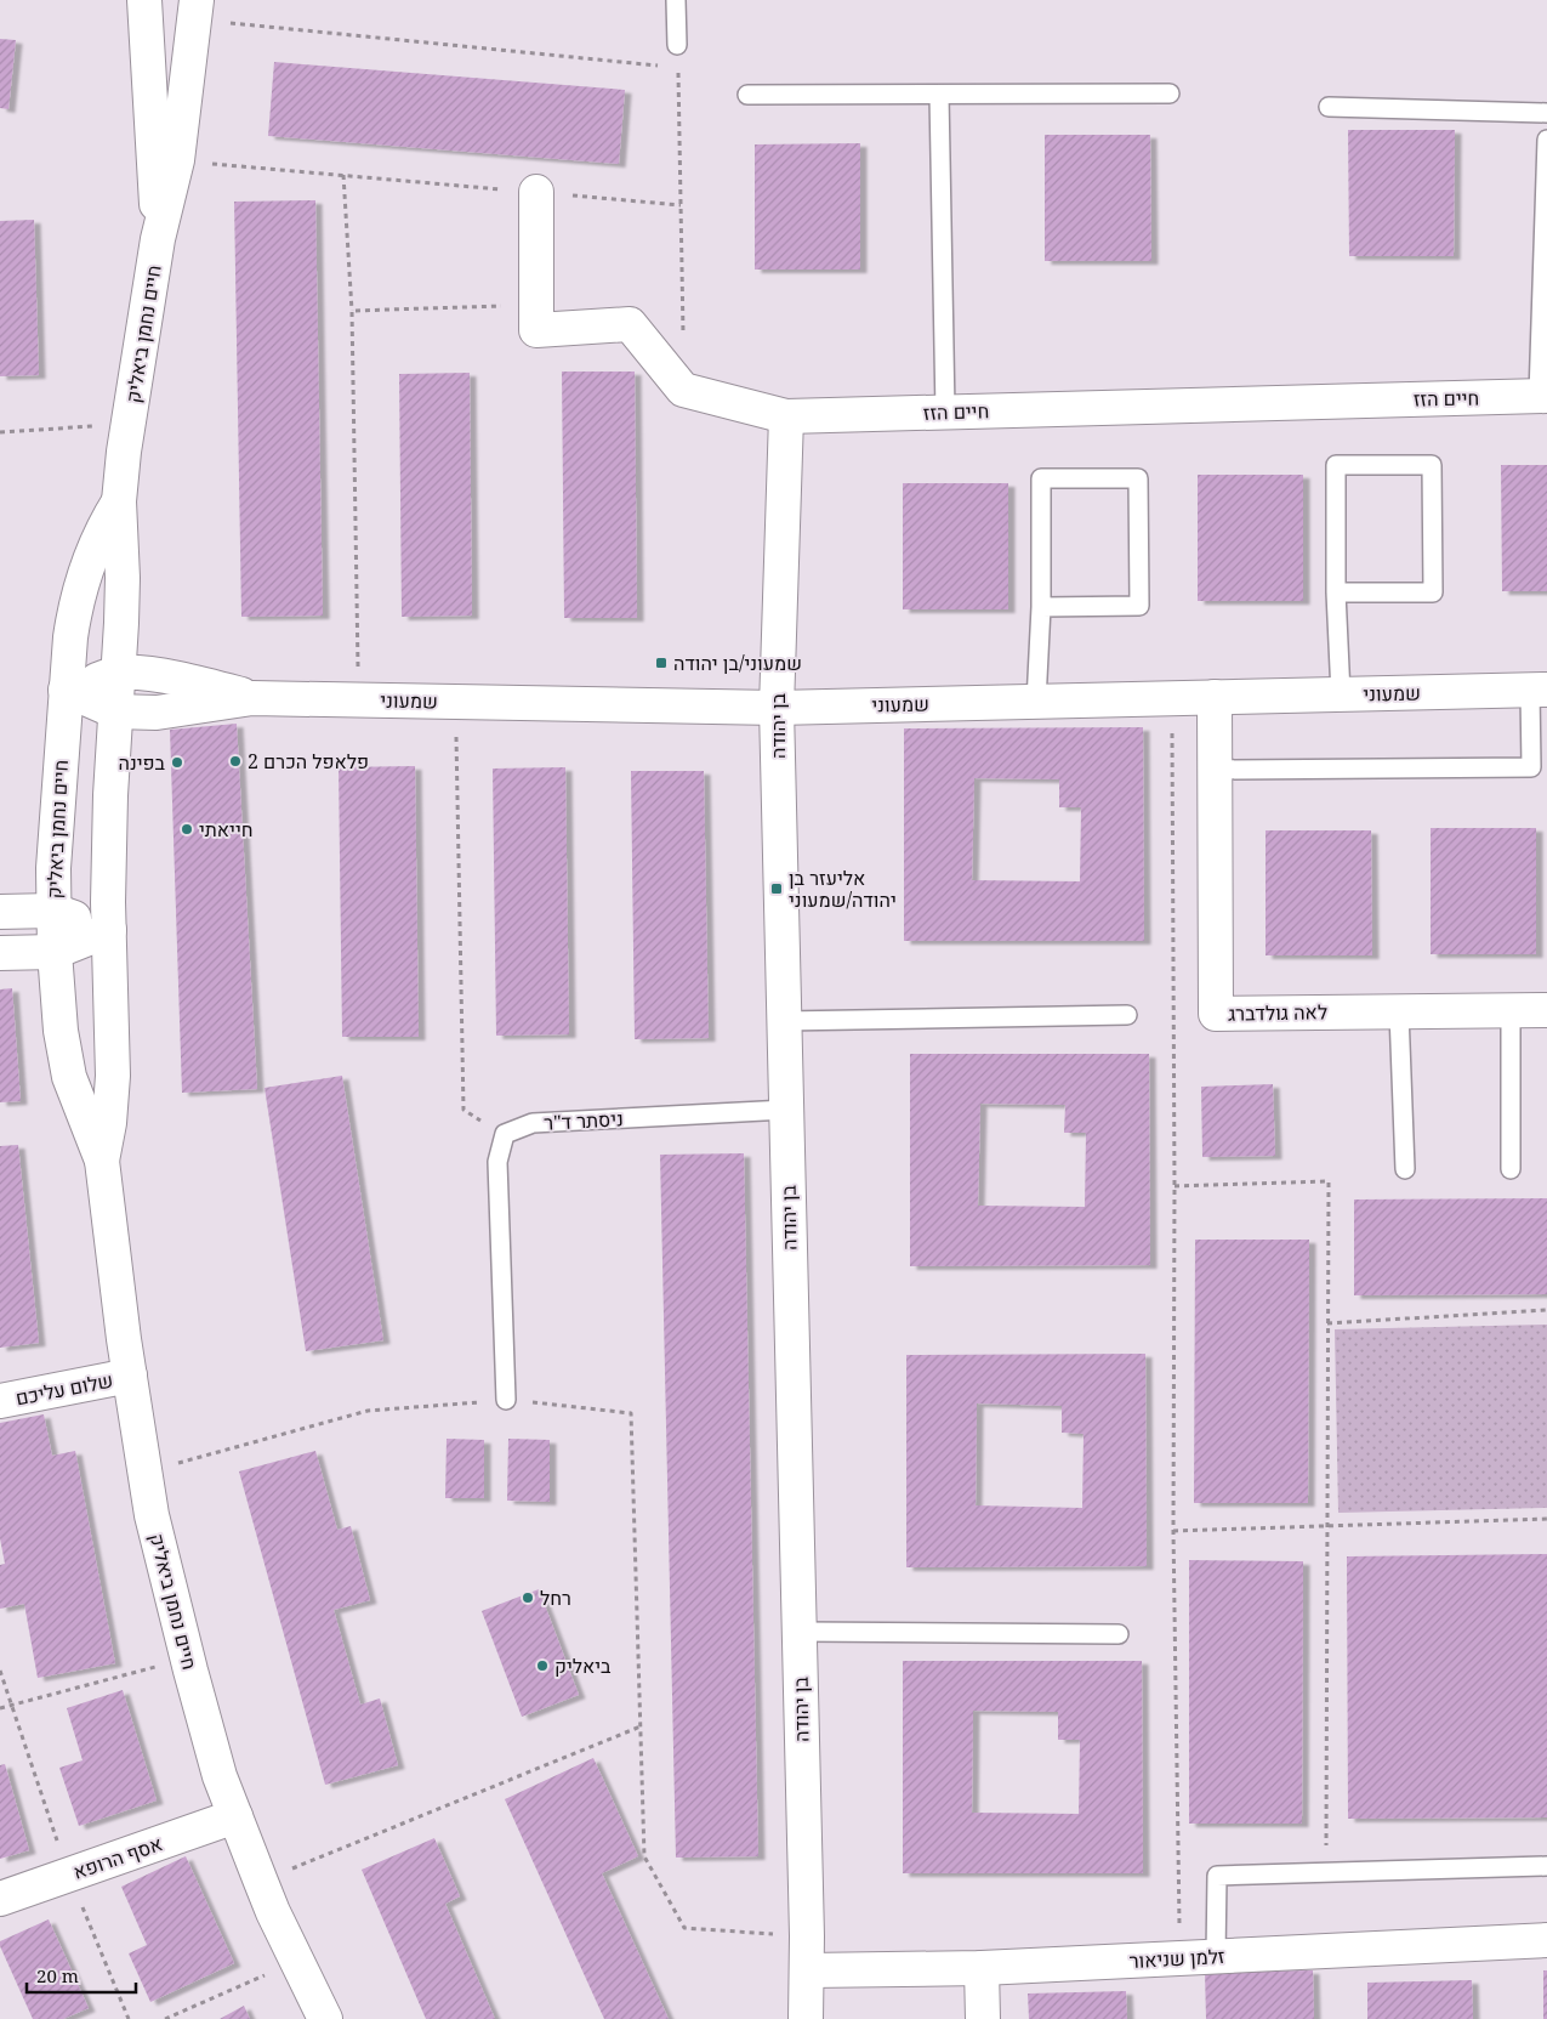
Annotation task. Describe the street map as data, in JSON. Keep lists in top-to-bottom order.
{
  "streets": {
    "street": [
      "חיים נחמן ביאליק",
      "חיים הזז",
      "שמעוני",
      "בן יהודה",
      "לאה גולדברג",
      "שלום עליכם",
      "אסף הרופא",
      "זלמן שניאור"
    ],
    "lane": ["ניסתר ד\"ר"]
  },
  "crossings": [
    ["חיים נחמן ביאליק", "שמעוני"],
    ["חיים נחמן ביאליק", "שלום עליכם"],
    ["חיים נחמן ביאליק", "אסף הרופא"],
    ["חיים הזז", "בן יהודה"],
    ["שמעוני", "בן יהודה"],
    ["שמעוני", "לאה גולדברג"],
    ["בן יהודה", "ניסתר ד\"ר"],
    ["בן יהודה", "זלמן שניאור"]
  ],
  "places": {
    "transit": ["שמעוני/בן יהודה", "אליעזר בן יהודה/שמעוני"],
    "other": [
      "פלאפל הכרם 2",
      "בפינה",
      "חייאתי",
      "רחל",
      "ביאליק"
    ]
  },
  "scale_bar": "20 m"
}
